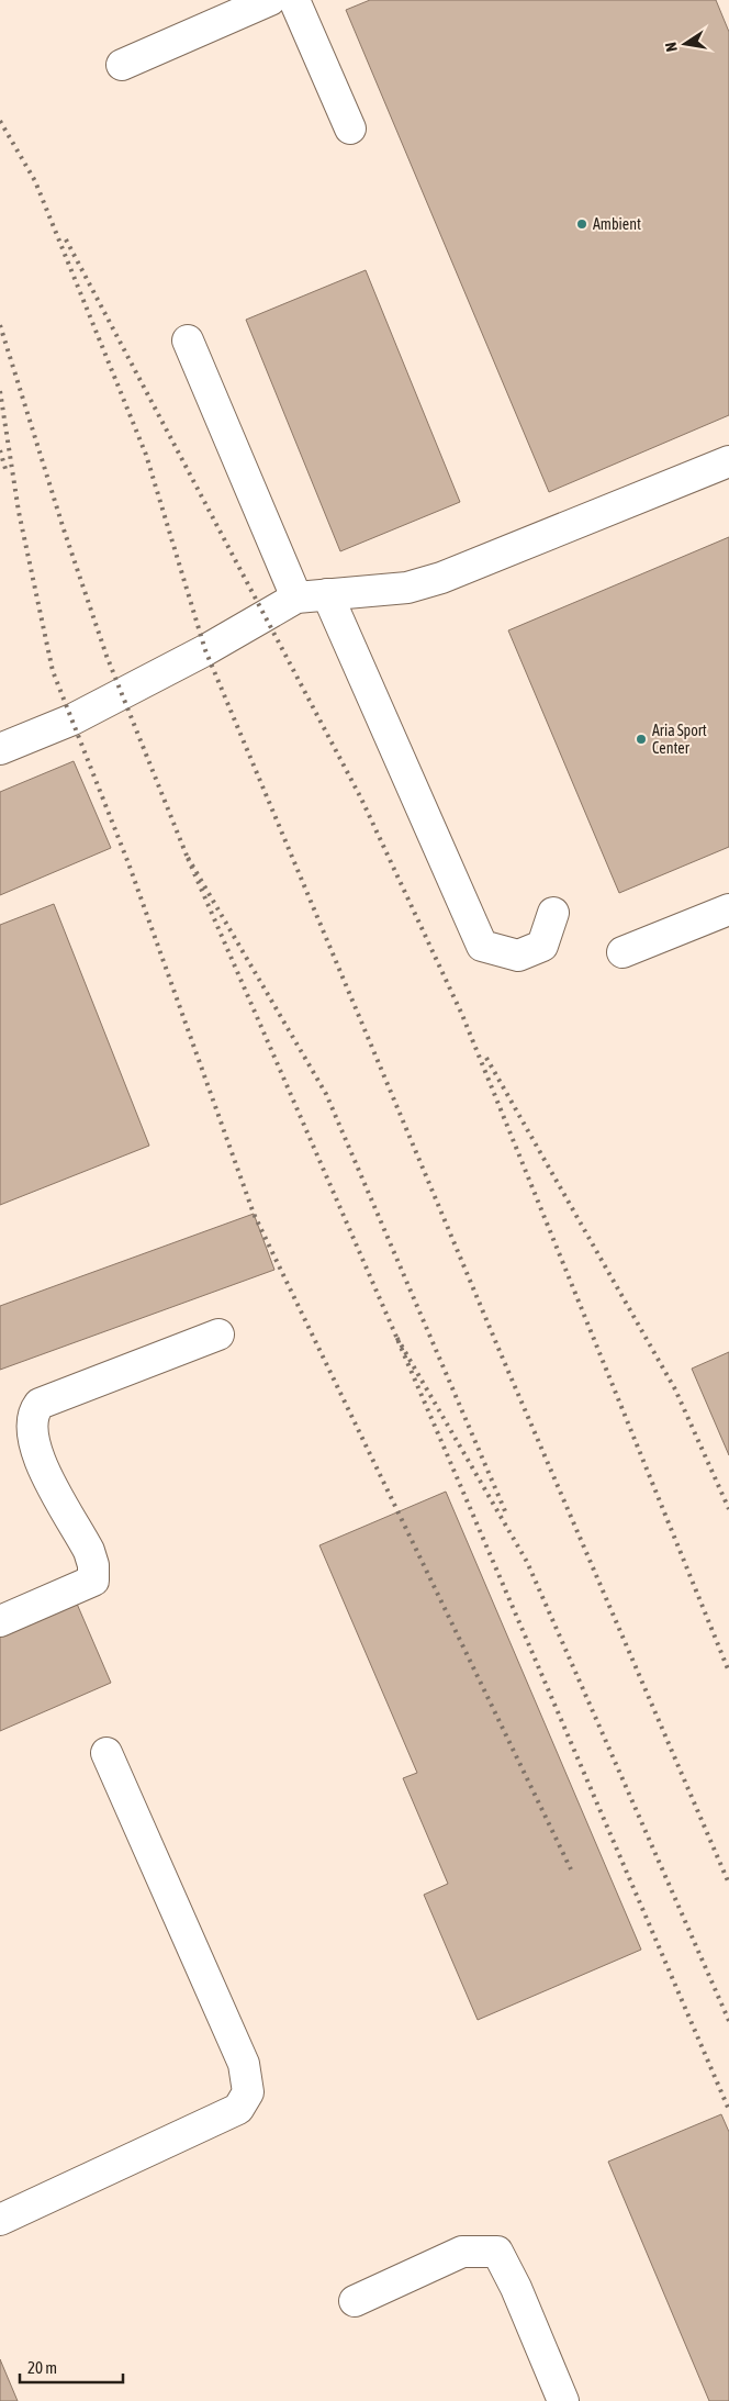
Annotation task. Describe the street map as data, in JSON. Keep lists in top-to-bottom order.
{
  "places": ["Ambient", "Aria Sport Center"],
  "scale_bar": "20 m",
  "north": "left"
}
